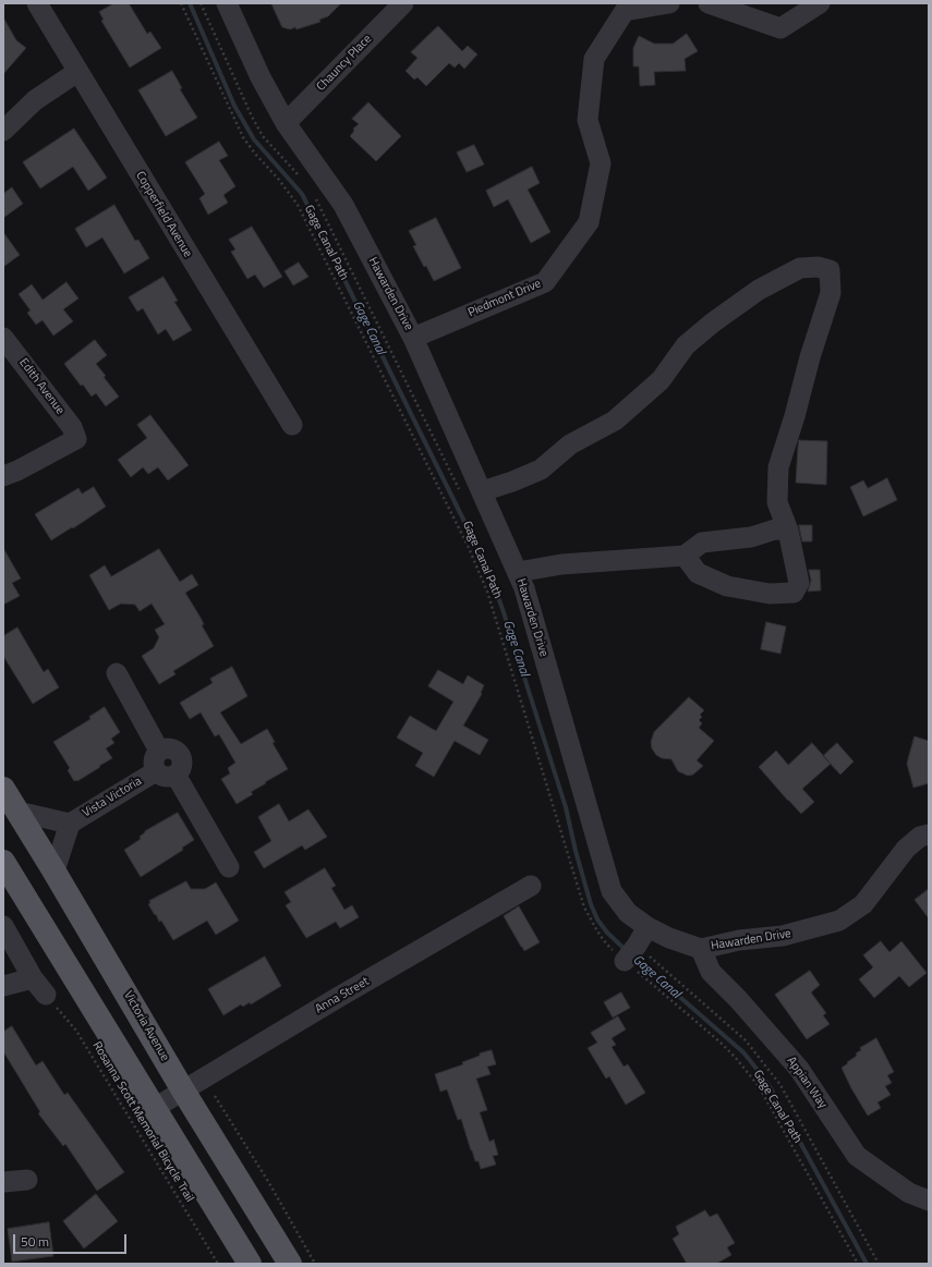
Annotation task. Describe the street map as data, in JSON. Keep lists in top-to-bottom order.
{
  "streets": {
    "main road": ["Victoria Avenue"],
    "street": [
      "Chauncy Place",
      "Copperfield Avenue",
      "Hawarden Drive",
      "Piedmont Drive",
      "Edith Avenue",
      "Vista Victoria",
      "Anna Street",
      "Appian Way"
    ],
    "path": ["Gage Canal Path", "Rosanna Scott Memorial Bicycle Trail"]
  },
  "crossings": [
    ["Chauncy Place", "Hawarden Drive"],
    ["Hawarden Drive", "Piedmont Drive"],
    ["Hawarden Drive", "Appian Way"],
    ["Vista Victoria", "Victoria Avenue"],
    ["Anna Street", "Victoria Avenue"]
  ],
  "water": ["Gage Canal"],
  "scale_bar": "50 m"
}
